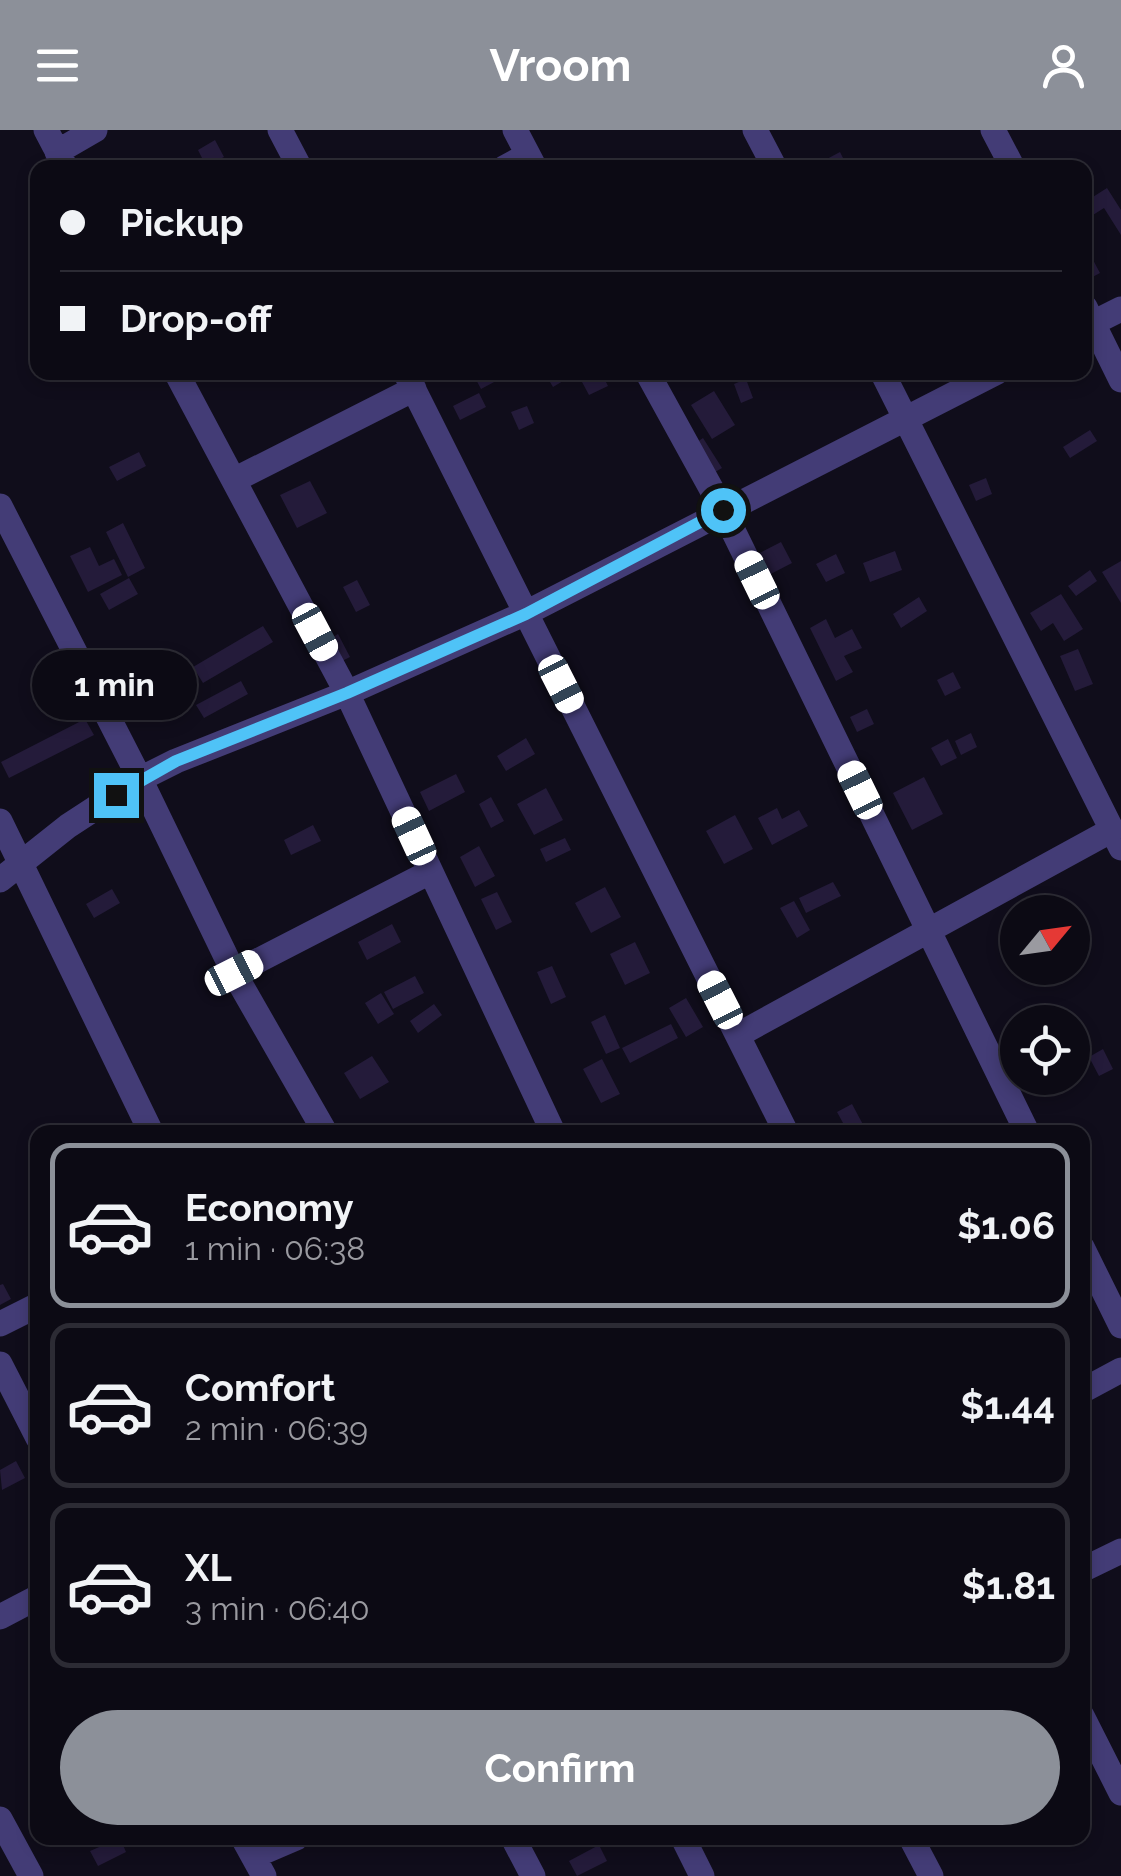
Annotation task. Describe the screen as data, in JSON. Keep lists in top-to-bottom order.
{
  "north": "top right",
  "page": {
    "header": "Vroom",
    "banner": ["Pickup", "Drop-off"],
    "bubble": "1 min",
    "list": [
      {
        "name": "Economy",
        "note": "1 min · 06:38",
        "value": "$1.06"
      },
      {
        "name": "Comfort",
        "note": "2 min · 06:39",
        "value": "$1.44"
      },
      {
        "name": "XL",
        "note": "3 min · 06:40",
        "value": "$1.81"
      }
    ],
    "buttons": "Confirm"
  }
}
